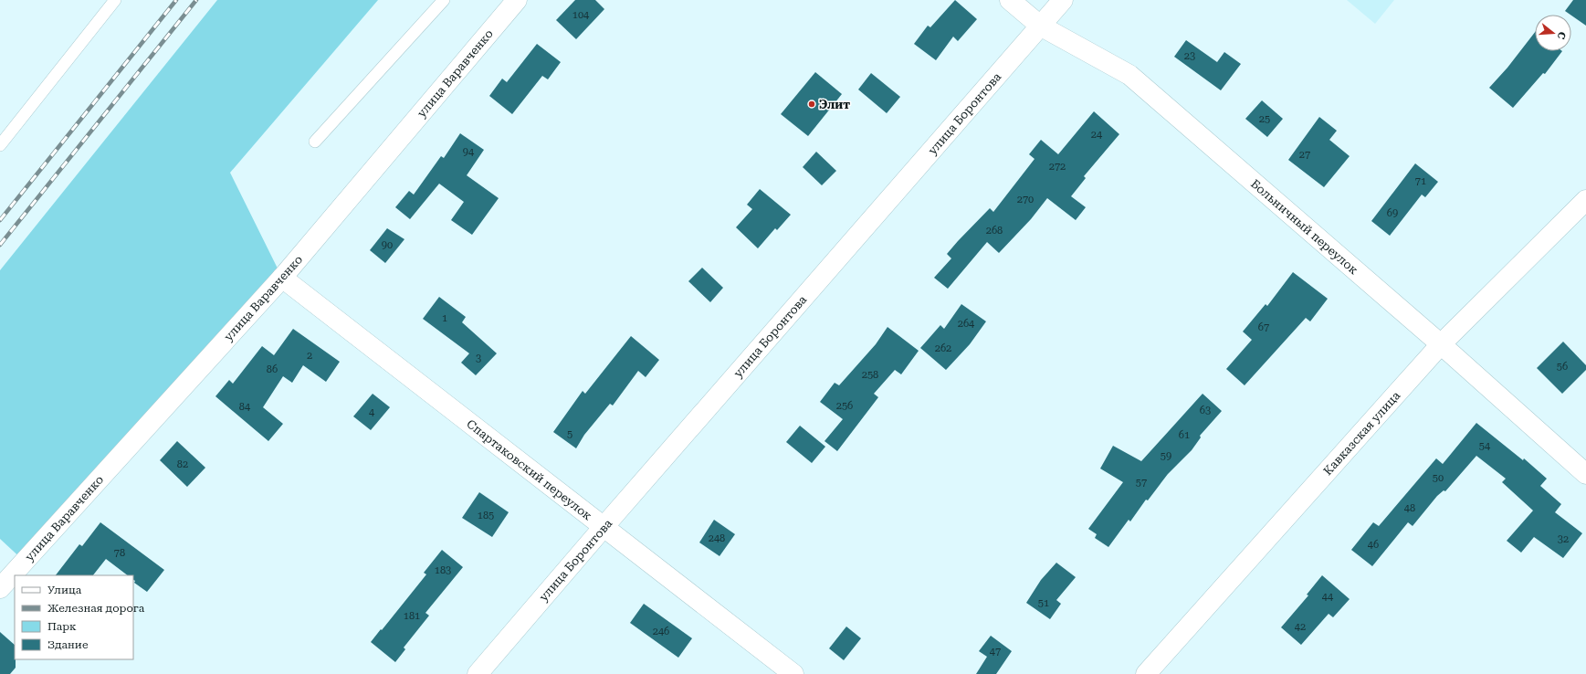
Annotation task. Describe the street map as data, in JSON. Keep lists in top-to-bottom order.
{
  "streets": {
    "street": [
      "улица Варавченко",
      "улица Боронтова",
      "Больничный переулок",
      "Кавказская улица",
      "Спартаковский переулок"
    ]
  },
  "crossings": [
    ["улица Варавченко", "Спартаковский переулок"],
    ["улица Боронтова", "Больничный переулок"],
    ["улица Боронтова", "Спартаковский переулок"],
    ["Больничный переулок", "Кавказская улица"]
  ],
  "places": ["Элит"],
  "house_numbers": [
    "104",
    "23",
    "25",
    "24",
    "94",
    "27",
    "272",
    "71",
    "270",
    "69",
    "268",
    "90",
    "1",
    "264",
    "67",
    "262",
    "2",
    "3",
    "56",
    "86",
    "258",
    "256",
    "84",
    "63",
    "4",
    "5",
    "61",
    "54",
    "59",
    "82",
    "50",
    "57",
    "48",
    "185",
    "248",
    "32",
    "46",
    "78",
    "183",
    "44",
    "51",
    "181",
    "42",
    "246",
    "47"
  ],
  "legend": [
    "Улица",
    "Железная дорога",
    "Парк",
    "Здание"
  ],
  "north": "right"
}
